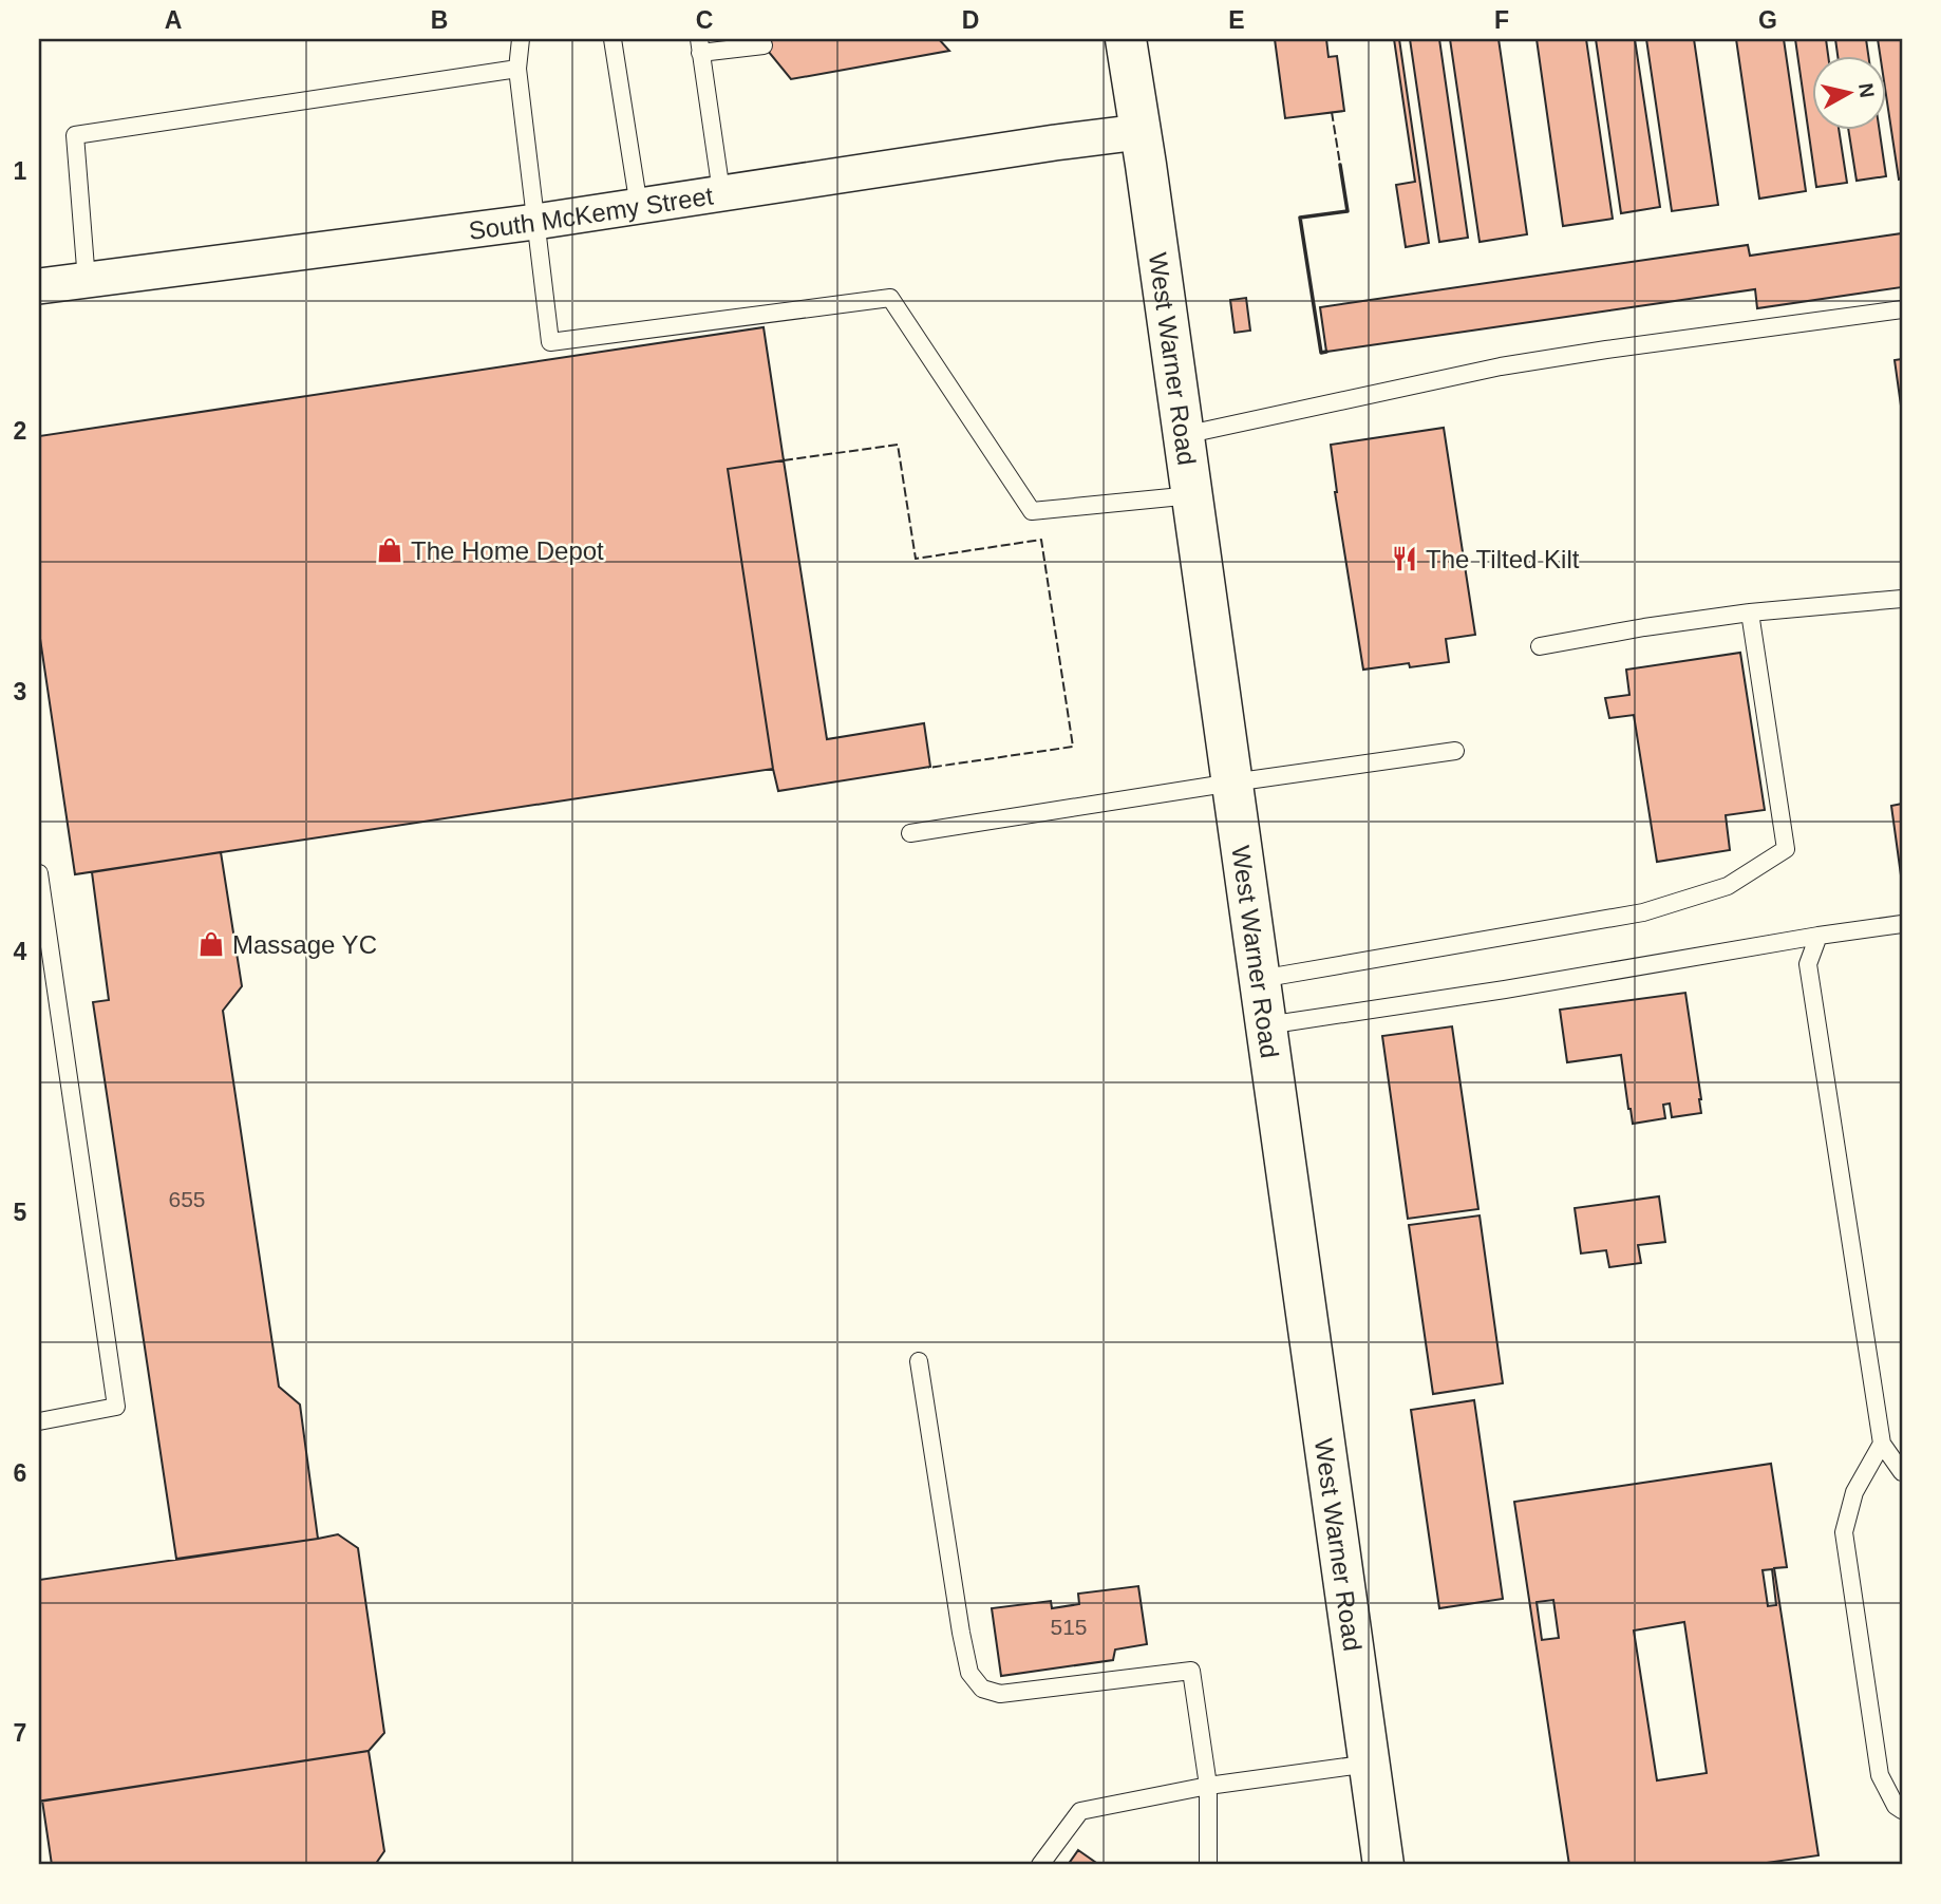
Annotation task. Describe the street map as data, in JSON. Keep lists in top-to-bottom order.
{
  "streets": {
    "main road": ["West Warner Road"],
    "street": ["South McKemy Street"]
  },
  "crossings": [
    ["South McKemy Street", "West Warner Road"]
  ],
  "places": {
    "shop": ["The Home Depot", "Massage YC"],
    "restaurant": ["The Tilted Kilt"]
  },
  "house_numbers": ["655", "515"],
  "north": "right",
  "grid": {
    "columns": [
      "A",
      "B",
      "C",
      "D",
      "E",
      "F",
      "G"
    ],
    "rows": [
      "1",
      "2",
      "3",
      "4",
      "5",
      "6",
      "7"
    ]
  }
}
